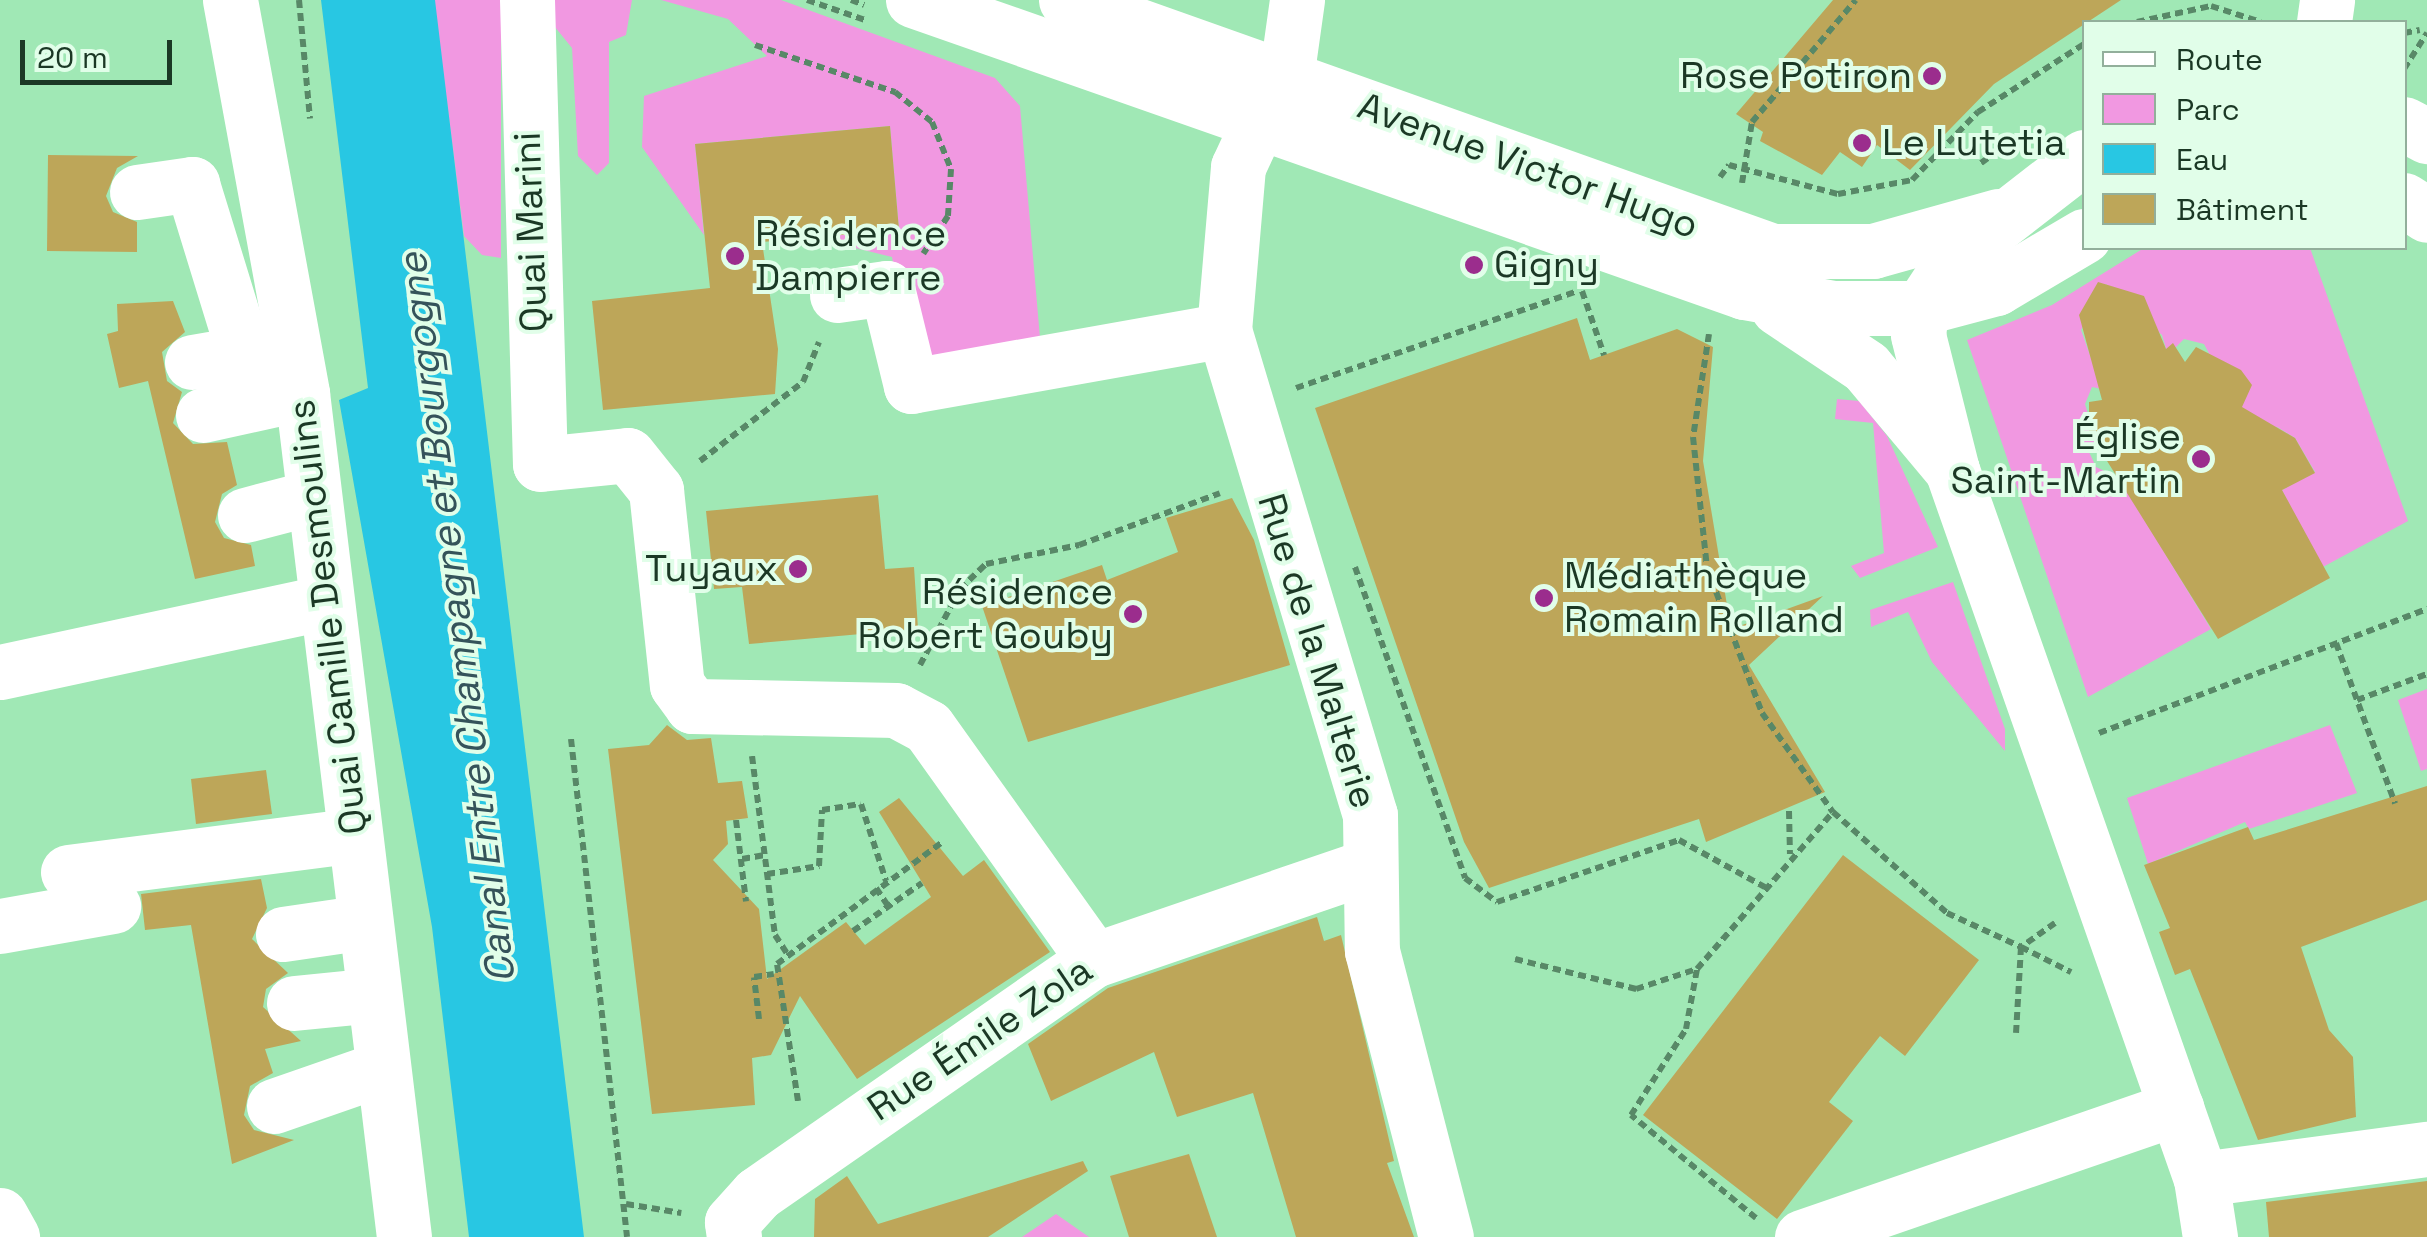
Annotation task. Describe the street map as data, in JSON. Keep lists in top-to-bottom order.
{
  "streets": {
    "street": [
      "Avenue Victor Hugo",
      "Quai Marini",
      "Quai Camille Desmoulins",
      "Rue de la Malterie",
      "Rue Émile Zola"
    ]
  },
  "crossings": [
    ["Avenue Victor Hugo", "Rue de la Malterie"],
    ["Rue de la Malterie", "Rue Émile Zola"]
  ],
  "water": ["Canal Entre Champagne et Bourgogne"],
  "places": [
    "Rose Potiron",
    "Le Lutetia",
    "Résidence Dampierre",
    "Gigny",
    "Église Saint-Martin",
    "Tuyaux",
    "Médiathèque Romain Rolland",
    "Résidence Robert Gouby"
  ],
  "legend": [
    "Route",
    "Parc",
    "Eau",
    "Bâtiment"
  ],
  "scale_bar": "20 m"
}
